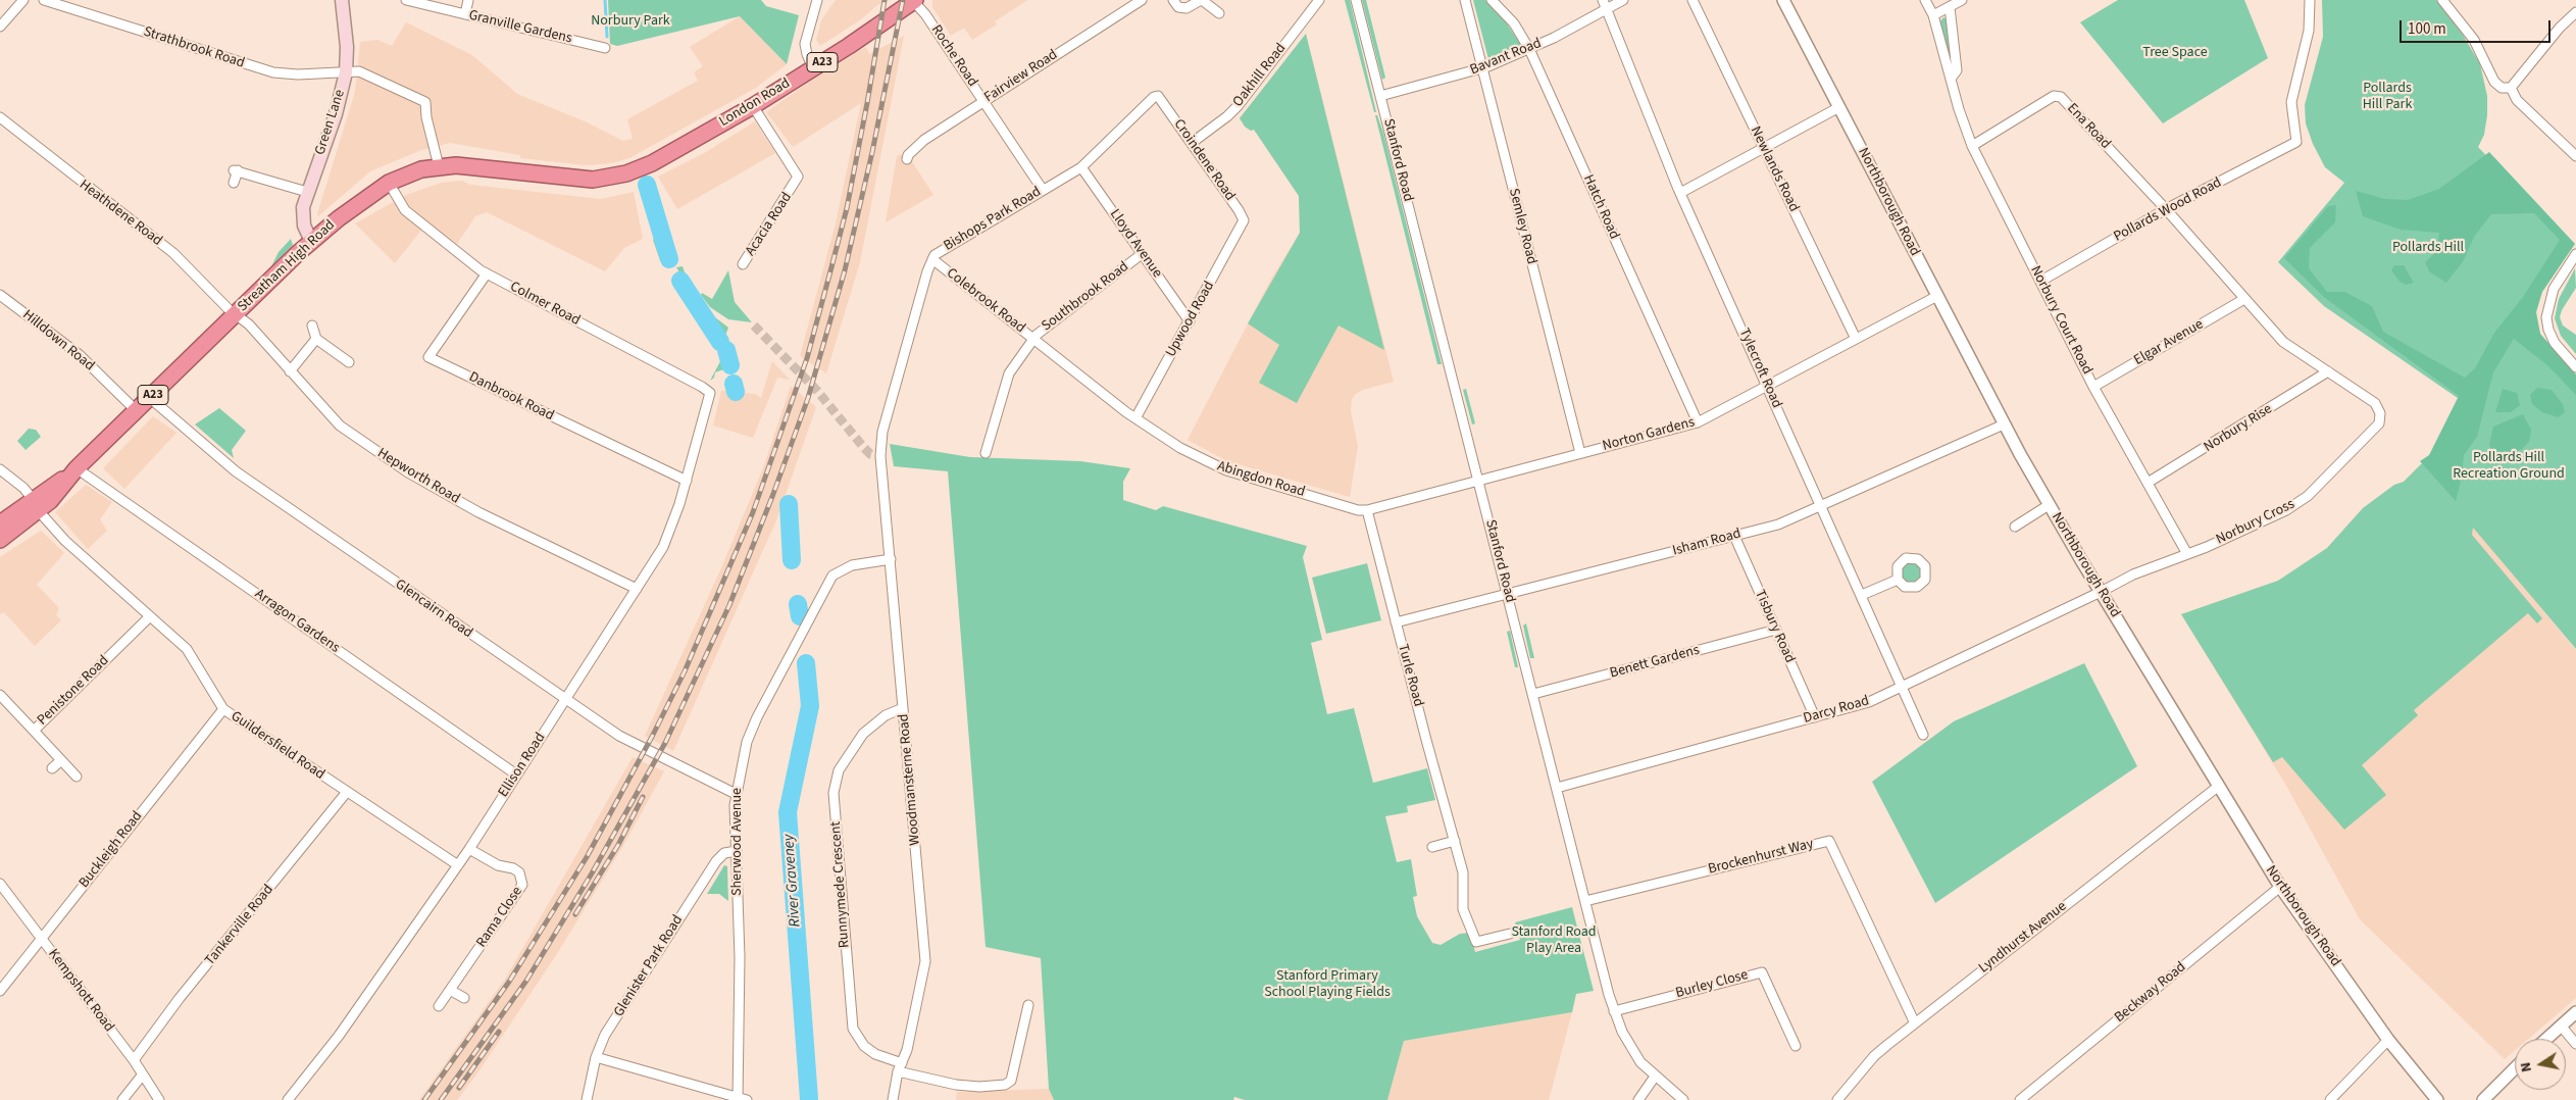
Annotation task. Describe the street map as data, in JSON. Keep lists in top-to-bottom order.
{
  "streets": {
    "highway": ["A23", "London Road", "Streatham High Road"],
    "main road": ["Green Lane"],
    "street": [
      "Granville Gardens",
      "Strathbrook Road",
      "Roche Road",
      "Bavant Road",
      "Oakhill Road",
      "Fairview Road",
      "Ena Road",
      "Croindene Road",
      "Stanford Road",
      "Newlands Road",
      "Northborough Road",
      "Hatch Road",
      "Pollards Wood Road",
      "Heathdene Road",
      "Bishops Park Road",
      "Acacia Road",
      "Semley Road",
      "Lloyd Avenue",
      "Southbrook Road",
      "Colebrook Road",
      "Colmer Road",
      "Upwood Road",
      "Norbury Court Road",
      "Hilldown Road",
      "Elgar Avenue",
      "Tylecroft Road",
      "Danbrook Road",
      "Norbury Rise",
      "Norton Gardens",
      "Hepworth Road",
      "Abingdon Road",
      "Norbury Cross",
      "Isham Road",
      "Glencairn Road",
      "Arragon Gardens",
      "Tisbury Road",
      "Benett Gardens",
      "Turle Road",
      "Penistone Road",
      "Darcy Road",
      "Guildersfield Road",
      "Ellison Road",
      "Woodmansterne Road",
      "Sherwood Avenue",
      "Buckleigh Road",
      "Brockenhurst Way",
      "Runnymede Crescent",
      "Rama Close",
      "Tankerville Road",
      "Lyndhurst Avenue",
      "Glenister Park Road",
      "Burley Close",
      "Kempshott Road",
      "Beckway Road"
    ]
  },
  "crossings": [
    ["Strathbrook Road", "Green Lane"],
    ["Strathbrook Road", "Streatham High Road"],
    ["Roche Road", "Fairview Road"],
    ["Roche Road", "London Road"],
    ["Roche Road", "Bishops Park Road"],
    ["Bavant Road", "Stanford Road"],
    ["Bavant Road", "Hatch Road"],
    ["Bavant Road", "Semley Road"],
    ["Bavant Road", "Tylecroft Road"],
    ["Oakhill Road", "Croindene Road"],
    ["London Road", "Acacia Road"],
    ["London Road", "Streatham High Road"],
    ["Green Lane", "Streatham High Road"],
    ["Ena Road", "Pollards Wood Road"],
    ["Ena Road", "Norbury Court Road"],
    ["Croindene Road", "Bishops Park Road"],
    ["Croindene Road", "Upwood Road"],
    ["Stanford Road", "Norton Gardens"],
    ["Stanford Road", "Isham Road"],
    ["Stanford Road", "Benett Gardens"],
    ["Stanford Road", "Darcy Road"],
    ["Stanford Road", "Brockenhurst Way"],
    ["Stanford Road", "Burley Close"],
    ["Newlands Road", "Norton Gardens"],
    ["Northborough Road", "Norton Gardens"],
    ["Northborough Road", "Norbury Cross"],
    ["Northborough Road", "Isham Road"],
    ["Northborough Road", "Darcy Road"],
    ["Northborough Road", "Lyndhurst Avenue"],
    ["Northborough Road", "Beckway Road"],
    ["Hatch Road", "Norton Gardens"],
    ["Pollards Wood Road", "Norbury Court Road"],
    ["Heathdene Road", "Streatham High Road"],
    ["Heathdene Road", "Hepworth Road"],
    ["Bishops Park Road", "Lloyd Avenue"],
    ["Bishops Park Road", "Colebrook Road"],
    ["Bishops Park Road", "Woodmansterne Road"],
    ["Semley Road", "Norton Gardens"],
    ["Lloyd Avenue", "Southbrook Road"],
    ["Lloyd Avenue", "Upwood Road"],
    ["Streatham High Road", "Colmer Road"],
    ["Streatham High Road", "Hilldown Road"],
    ["Streatham High Road", "Hepworth Road"],
    ["Streatham High Road", "Glencairn Road"],
    ["Streatham High Road", "Arragon Gardens"],
    ["Streatham High Road", "Guildersfield Road"],
    ["Southbrook Road", "Colebrook Road"],
    ["Colebrook Road", "Upwood Road"],
    ["Colebrook Road", "Abingdon Road"],
    ["Colmer Road", "Danbrook Road"],
    ["Colmer Road", "Ellison Road"],
    ["Upwood Road", "Abingdon Road"],
    ["Norbury Court Road", "Elgar Avenue"],
    ["Norbury Court Road", "Norbury Rise"],
    ["Norbury Court Road", "Norbury Cross"],
    ["Tylecroft Road", "Norton Gardens"],
    ["Tylecroft Road", "Isham Road"],
    ["Tylecroft Road", "Darcy Road"],
    ["Danbrook Road", "Ellison Road"],
    ["Norbury Rise", "Norbury Cross"],
    ["Norton Gardens", "Abingdon Road"],
    ["Norton Gardens", "Turle Road"],
    ["Hepworth Road", "Ellison Road"],
    ["Abingdon Road", "Turle Road"],
    ["Norbury Cross", "Darcy Road"],
    ["Isham Road", "Tisbury Road"],
    ["Isham Road", "Turle Road"],
    ["Glencairn Road", "Ellison Road"],
    ["Glencairn Road", "Sherwood Avenue"],
    ["Arragon Gardens", "Ellison Road"],
    ["Tisbury Road", "Benett Gardens"],
    ["Tisbury Road", "Darcy Road"],
    ["Penistone Road", "Guildersfield Road"],
    ["Guildersfield Road", "Ellison Road"],
    ["Guildersfield Road", "Buckleigh Road"],
    ["Guildersfield Road", "Tankerville Road"],
    ["Ellison Road", "Rama Close"],
    ["Woodmansterne Road", "Sherwood Avenue"],
    ["Woodmansterne Road", "Runnymede Crescent"],
    ["Sherwood Avenue", "Glenister Park Road"],
    ["Buckleigh Road", "Kempshott Road"],
    ["Brockenhurst Way", "Lyndhurst Avenue"],
    ["Tankerville Road", "Kempshott Road"]
  ],
  "water": ["River Graveney"],
  "parks": [
    "Norbury Park",
    "Tree Space",
    "Pollards Hill Park",
    "Pollards Hill",
    "Pollards Hill Recreation Ground",
    "Stanford Road Play Area",
    "Stanford Primary School Playing Fields"
  ],
  "scale_bar": "100 m",
  "north": "left"
}
